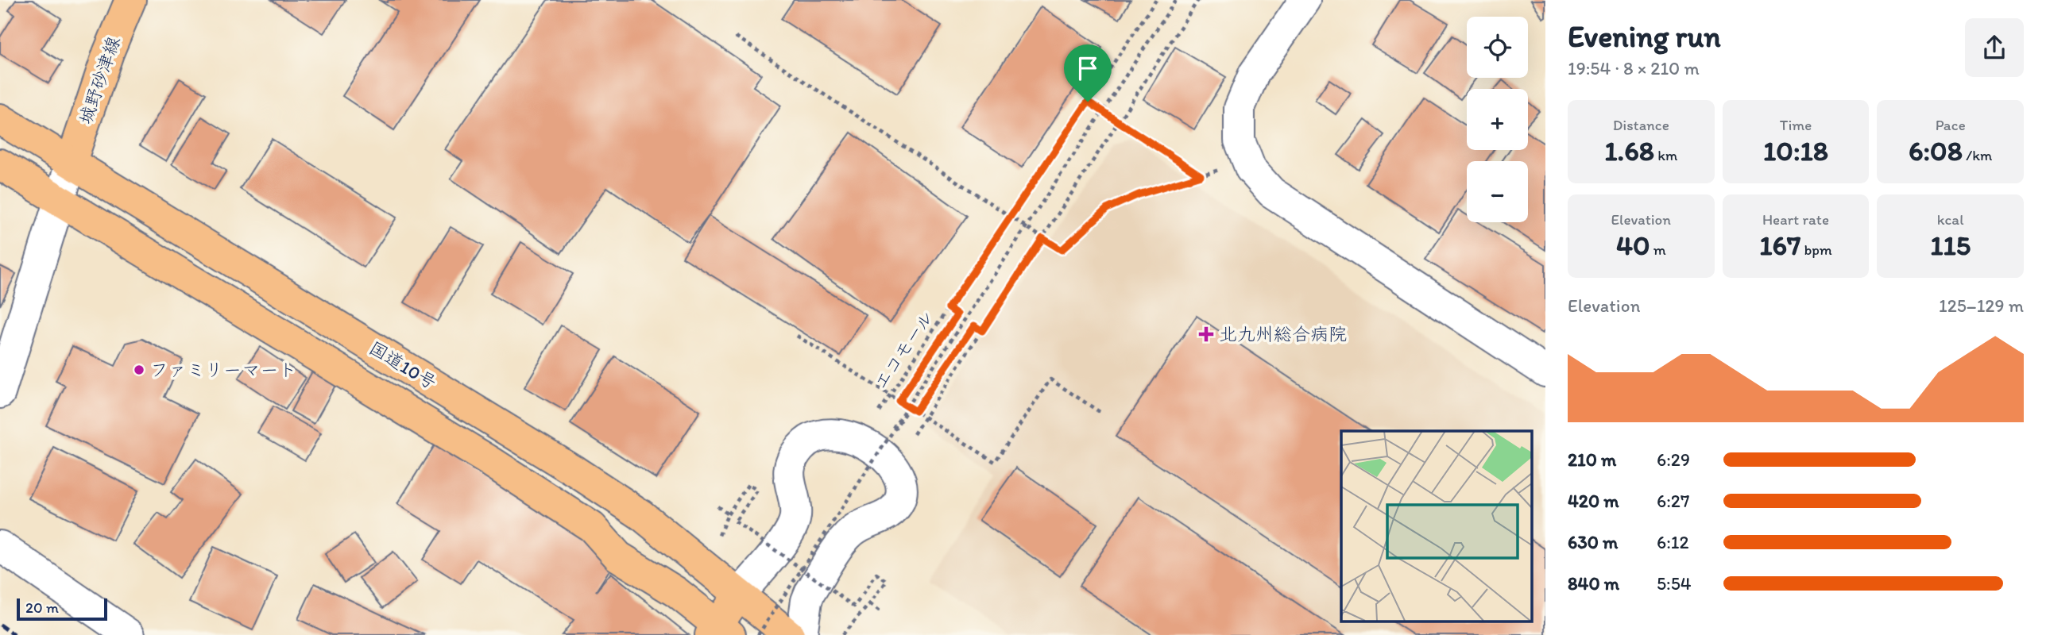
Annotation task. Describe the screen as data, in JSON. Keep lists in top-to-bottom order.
{
  "streets": {
    "main road": ["城野砂津線", "国道10号"],
    "path": ["エコモール"]
  },
  "crossings": [
    ["城野砂津線", "国道10号"]
  ],
  "places": {
    "health": ["北九州総合病院"],
    "other": ["ファミリーマート"]
  },
  "scale_bar": "20 m",
  "page": {
    "heading": ["Evening run", "19:54 · 8 × 210 m"],
    "map_buttons": ["+", "−"],
    "stats": [
      ["Distance", "1.68 km"],
      ["Time", "10:18"],
      ["Pace", "6:08 /km"],
      ["Elevation", "40 m"],
      ["Heart rate", "167 bpm"],
      ["kcal", "115"]
    ],
    "chart": ["Elevation", "125–129 m"],
    "list": [
      {
        "name": "210 m",
        "note": "6:29"
      },
      {
        "name": "420 m",
        "note": "6:27"
      },
      {
        "name": "630 m",
        "note": "6:12"
      },
      {
        "name": "840 m",
        "note": "5:54"
      }
    ],
    "scale": "20 m"
  }
}
